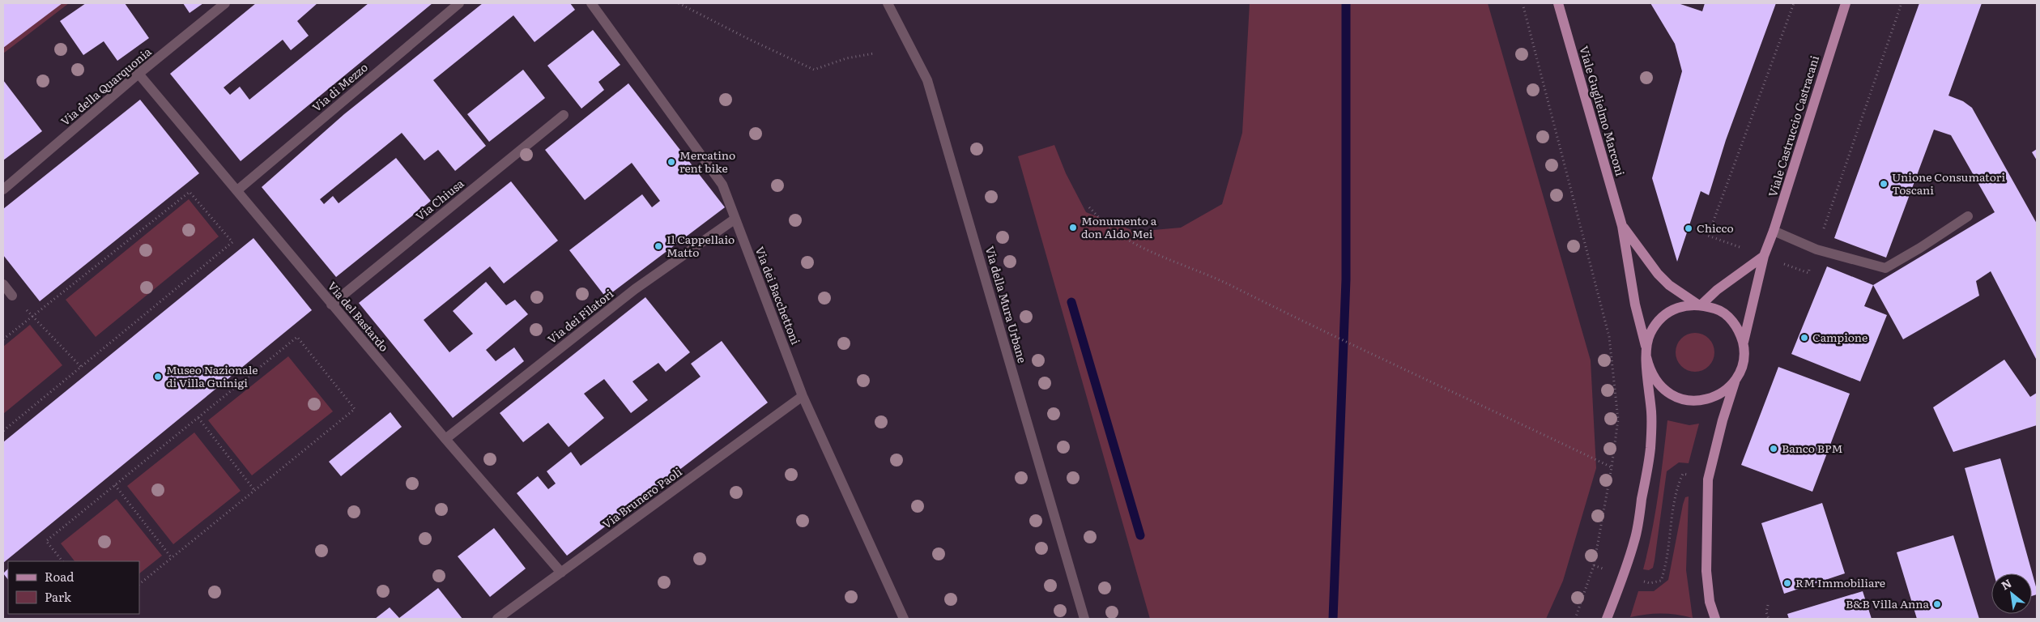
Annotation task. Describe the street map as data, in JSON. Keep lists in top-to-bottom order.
{
  "streets": {
    "main road": ["Viale Guglielmo Marconi", "Viale Castruccio Castracani"],
    "street": [
      "Via della Quarquonia",
      "Via di Mezzo",
      "Via Chiusa",
      "Via dei Bacchettoni",
      "Via della Mura Urbane",
      "Via del Bastardo",
      "Via dei Filatori",
      "Via Brunero Paoli"
    ]
  },
  "crossings": [
    ["Via della Quarquonia", "Via del Bastardo"],
    ["Via di Mezzo", "Via del Bastardo"],
    ["Viale Guglielmo Marconi", "Viale Castruccio Castracani"],
    ["Via Chiusa", "Via del Bastardo"],
    ["Via dei Bacchettoni", "Via dei Filatori"],
    ["Via dei Bacchettoni", "Via Brunero Paoli"],
    ["Via del Bastardo", "Via dei Filatori"],
    ["Via del Bastardo", "Via Brunero Paoli"]
  ],
  "places": [
    "Mercatino rent bike",
    "Unione Consumatori Toscani",
    "Monumento a don Aldo Mei",
    "Chicco",
    "Il Cappellaio Matto",
    "Campione",
    "Museo Nazionale di Villa Guinigi",
    "Banco BPM",
    "RM Immobiliare",
    "B&B Villa Anna"
  ],
  "legend": ["Road", "Park"],
  "north": "top left"
}
